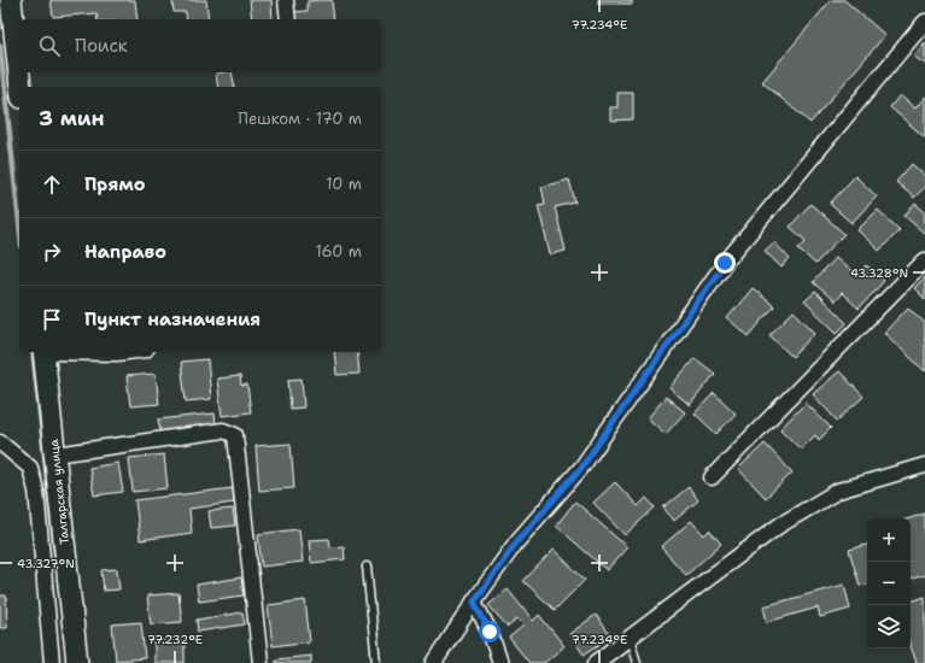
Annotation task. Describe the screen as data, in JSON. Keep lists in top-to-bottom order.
{
  "streets": {
    "street": ["Талгарская улица"]
  },
  "page": {
    "search": "Поиск",
    "heading": ["3 мин", "Пешком · 170 m"],
    "list": [
      ["Прямо", "10 m"],
      ["Направо", "160 m"],
      "Пункт назначения"
    ],
    "map_buttons": ["+", "−"]
  },
  "coordinates": [
    "77.234°E",
    "43.328°N",
    "43.327°N",
    "77.232°E"
  ]
}
